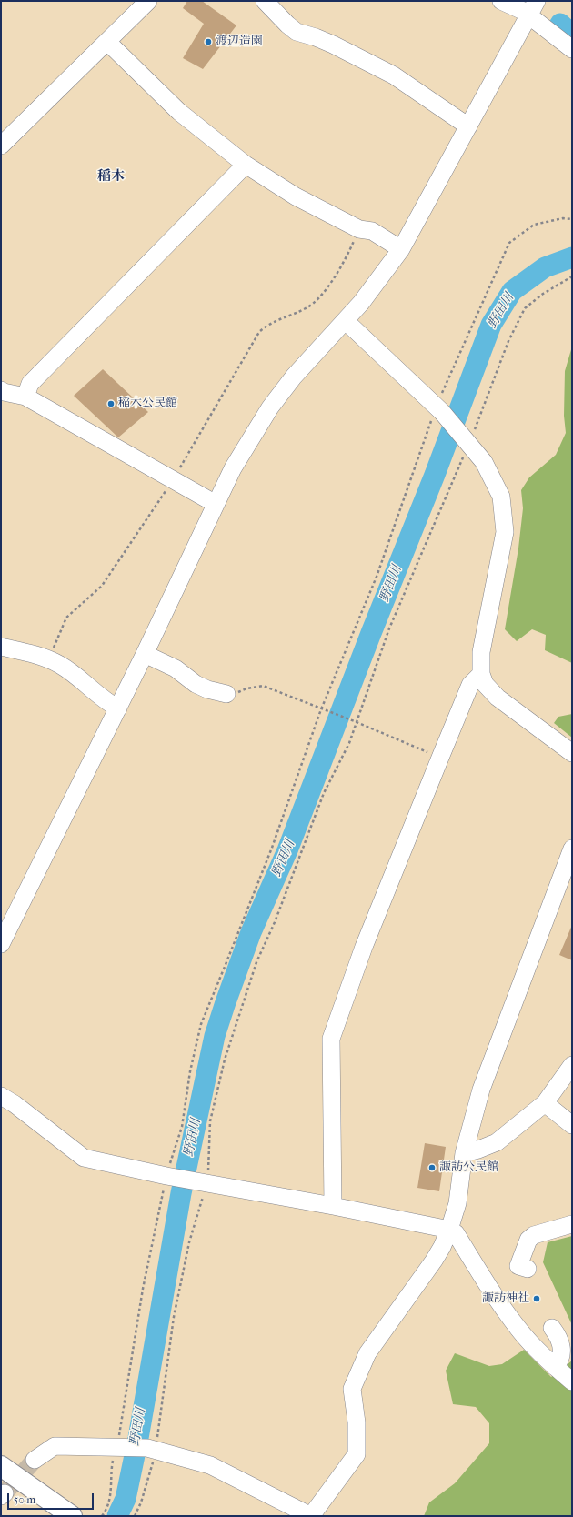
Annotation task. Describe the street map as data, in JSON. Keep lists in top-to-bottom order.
{
  "districts": ["稲木"],
  "water": ["野田川"],
  "places": [
    "渡辺造園",
    "稲木公民館",
    "諏訪公民館",
    "諏訪神社"
  ],
  "scale_bar": "50 m"
}
